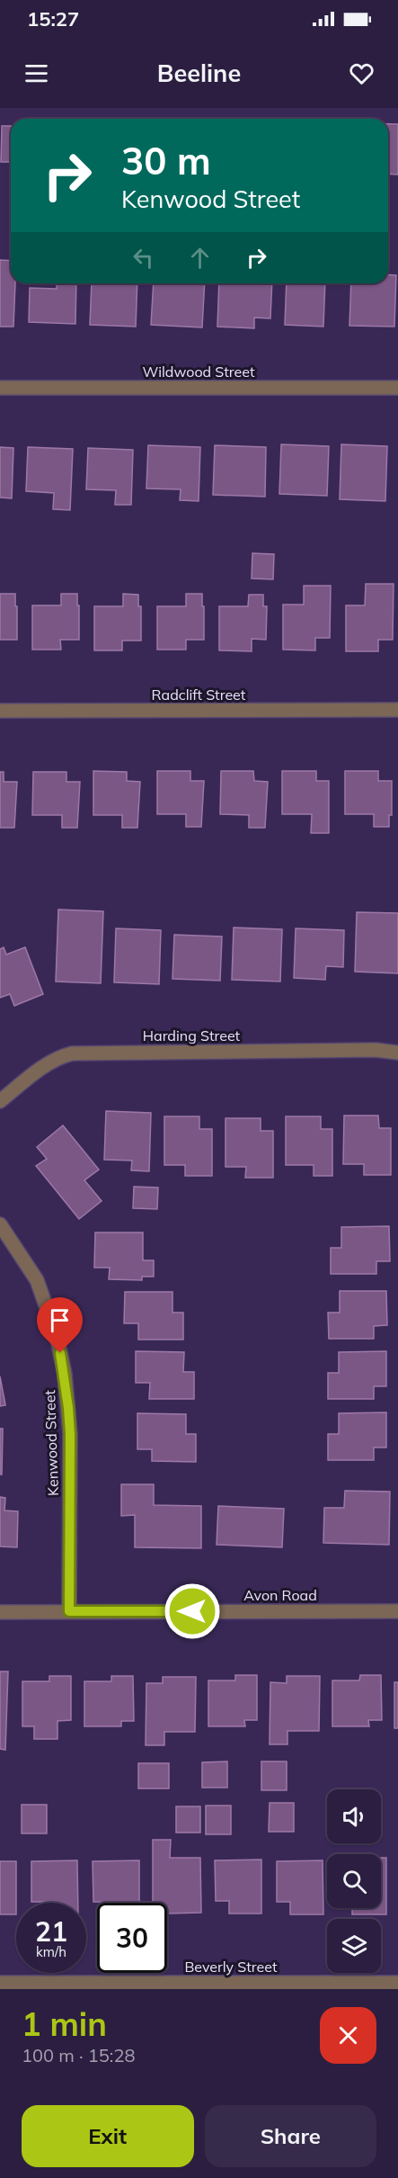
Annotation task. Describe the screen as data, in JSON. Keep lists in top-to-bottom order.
{
  "streets": {
    "street": [
      "Wildwood Street",
      "Radclift Street",
      "Harding Street",
      "Kenwood Street",
      "Avon Road",
      "Beverly Street"
    ]
  },
  "crossings": [
    ["Kenwood Street", "Avon Road"]
  ],
  "page": {
    "status": "15:27",
    "header": "Beeline",
    "turn": ["30 m", "Kenwood Street"],
    "speed": "21 km/h",
    "limit": "30",
    "heading": ["1 min", "100 m · 15:28"],
    "buttons": ["Exit", "Share"]
  }
}
